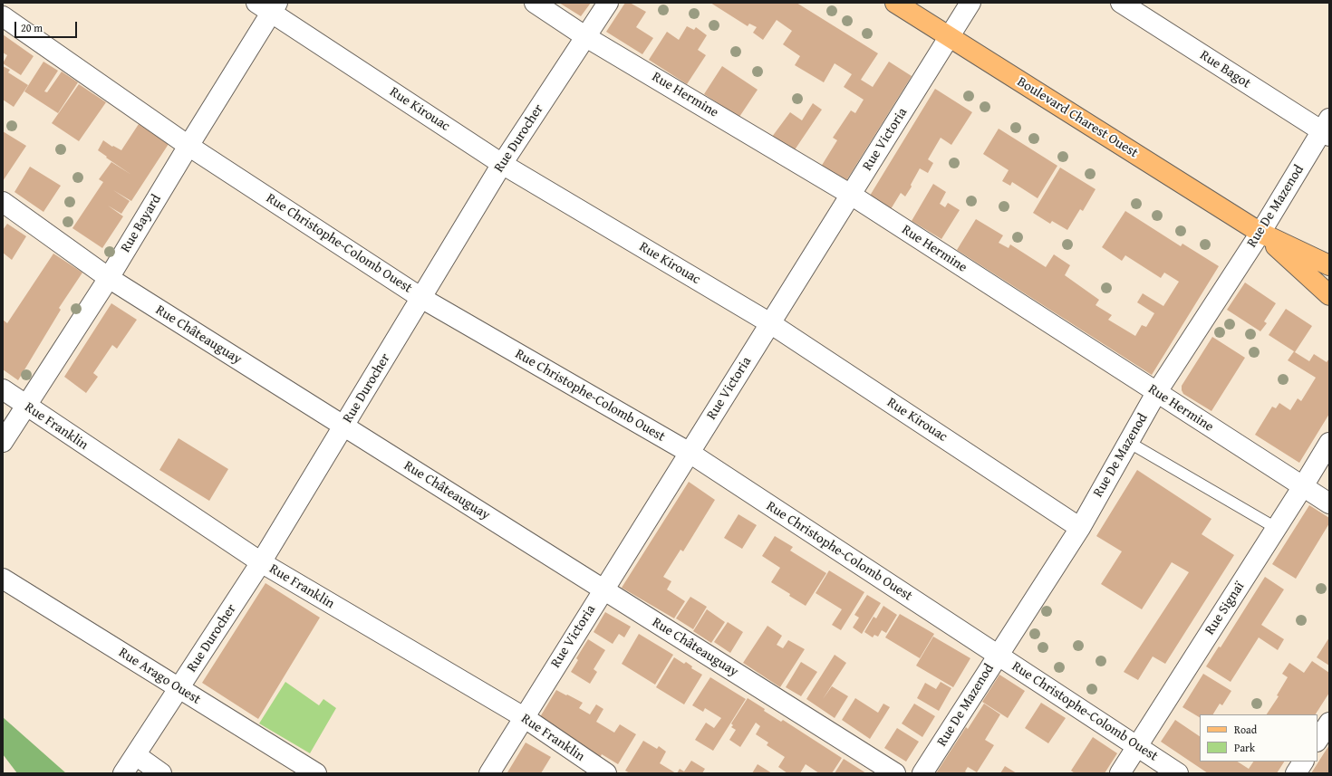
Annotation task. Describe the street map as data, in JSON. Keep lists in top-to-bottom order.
{
  "streets": {
    "main road": ["Boulevard Charest Ouest"],
    "street": [
      "Rue Bagot",
      "Rue Hermine",
      "Rue Kirouac",
      "Rue Durocher",
      "Rue Victoria",
      "Rue De Mazenod",
      "Rue Bayard",
      "Rue Christophe-Colomb Ouest",
      "Rue Châteauguay",
      "Rue Franklin",
      "Rue Signaï",
      "Rue Arago Ouest"
    ]
  },
  "crossings": [
    ["Rue Bagot", "Rue De Mazenod"],
    ["Rue Hermine", "Rue Durocher"],
    ["Rue Hermine", "Rue Victoria"],
    ["Rue Hermine", "Rue De Mazenod"],
    ["Rue Hermine", "Rue Signaï"],
    ["Rue Kirouac", "Rue Durocher"],
    ["Rue Kirouac", "Rue Victoria"],
    ["Rue Kirouac", "Rue De Mazenod"],
    ["Rue Kirouac", "Rue Bayard"],
    ["Boulevard Charest Ouest", "Rue Victoria"],
    ["Boulevard Charest Ouest", "Rue De Mazenod"],
    ["Rue Durocher", "Rue Christophe-Colomb Ouest"],
    ["Rue Durocher", "Rue Châteauguay"],
    ["Rue Durocher", "Rue Franklin"],
    ["Rue Durocher", "Rue Arago Ouest"],
    ["Rue Victoria", "Rue Christophe-Colomb Ouest"],
    ["Rue Victoria", "Rue Châteauguay"],
    ["Rue Victoria", "Rue Franklin"],
    ["Rue De Mazenod", "Rue Christophe-Colomb Ouest"],
    ["Rue Bayard", "Rue Christophe-Colomb Ouest"],
    ["Rue Bayard", "Rue Châteauguay"],
    ["Rue Bayard", "Rue Franklin"],
    ["Rue Christophe-Colomb Ouest", "Rue Signaï"]
  ],
  "legend": ["Road", "Park"],
  "scale_bar": "20 m"
}
